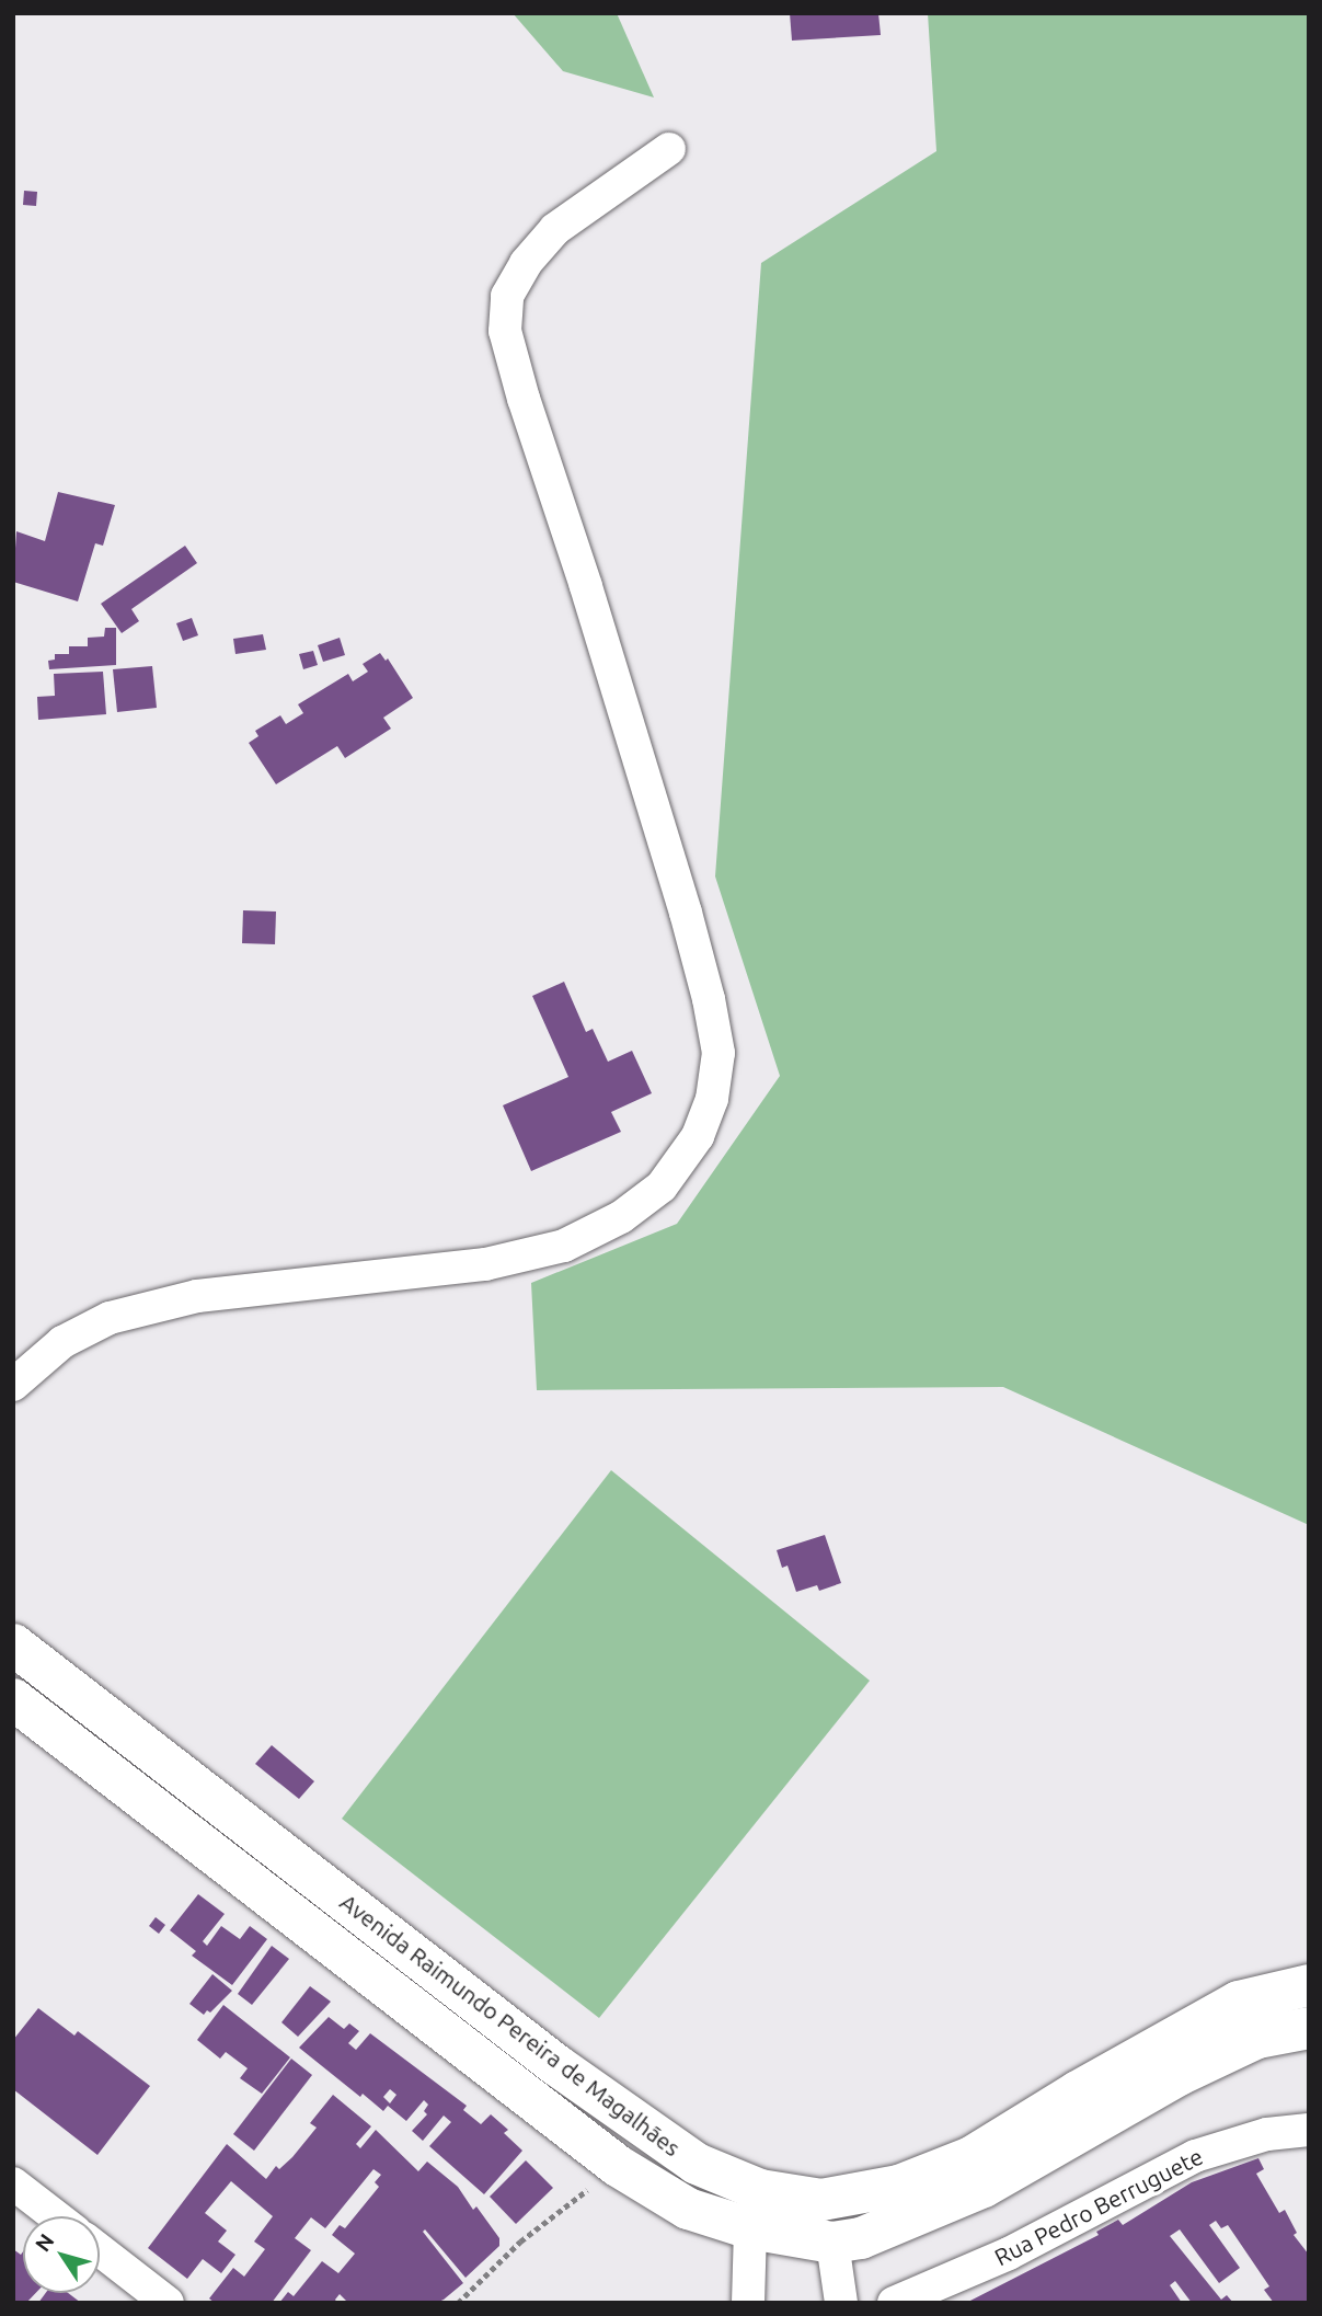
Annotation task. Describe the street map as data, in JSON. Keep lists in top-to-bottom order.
{
  "streets": {
    "main road": ["Avenida Raimundo Pereira de Magalhães"],
    "street": ["Rua Pedro Berruguete"]
  },
  "north": "top left"
}
